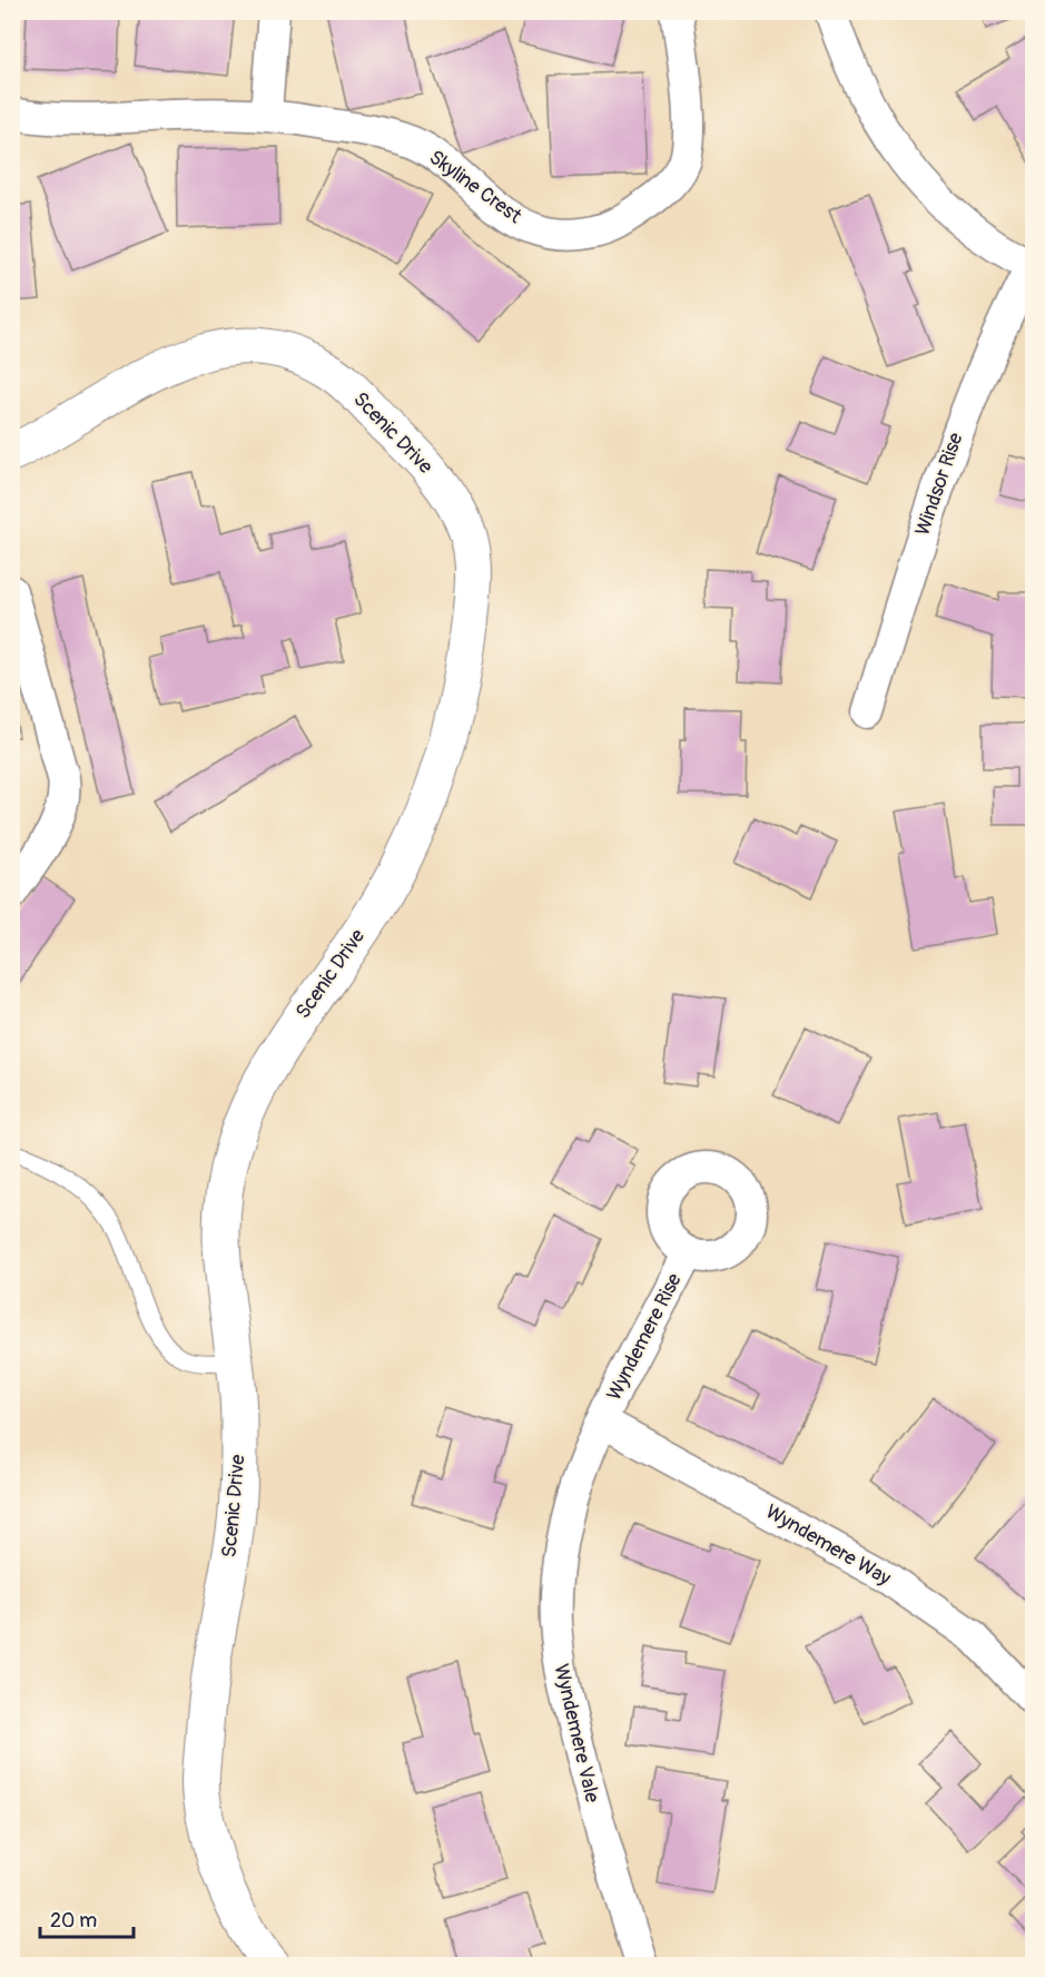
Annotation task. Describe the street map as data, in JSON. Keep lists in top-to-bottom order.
{
  "streets": {
    "street": [
      "Skyline Crest",
      "Scenic Drive",
      "Windsor Rise",
      "Wyndemere Rise",
      "Wyndemere Way",
      "Wyndemere Vale"
    ]
  },
  "crossings": [
    ["Wyndemere Rise", "Wyndemere Way"],
    ["Wyndemere Rise", "Wyndemere Vale"],
    ["Wyndemere Way", "Wyndemere Vale"]
  ],
  "scale_bar": "20 m"
}
